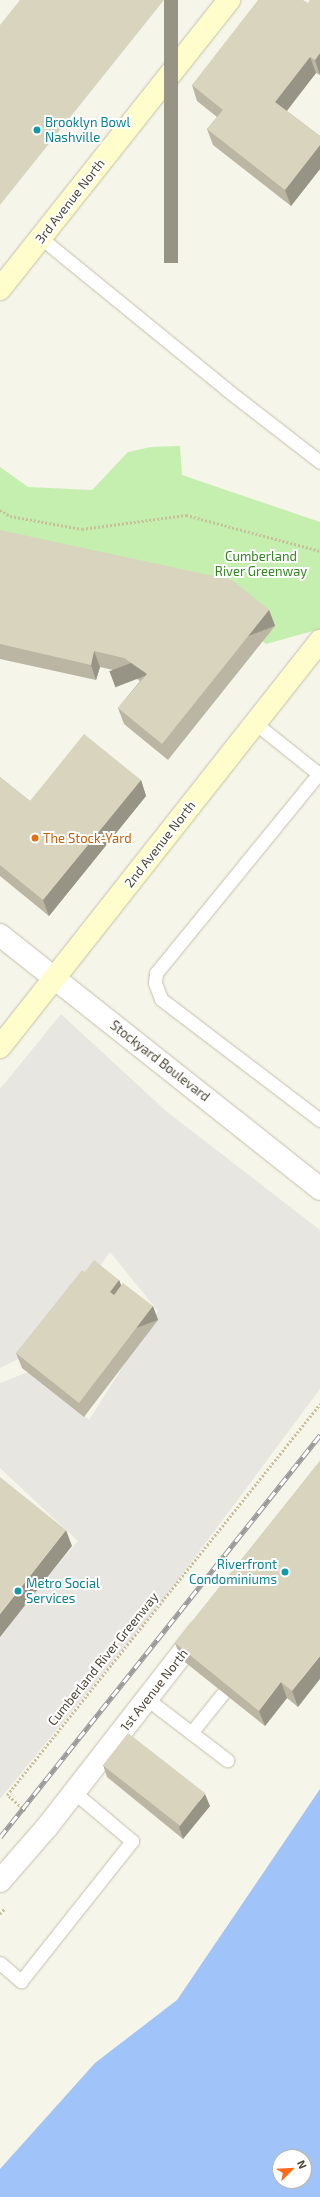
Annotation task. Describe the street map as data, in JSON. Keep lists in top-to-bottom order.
{
  "streets": {
    "street": [
      "3rd Avenue North",
      "2nd Avenue North",
      "Stockyard Boulevard",
      "1st Avenue North"
    ],
    "path": ["Cumberland River Greenway"]
  },
  "crossings": [
    ["2nd Avenue North", "Stockyard Boulevard"],
    ["Cumberland River Greenway", "1st Avenue North"]
  ],
  "parks": ["Cumberland River Greenway"],
  "places": [
    "Brooklyn Bowl Nashville",
    "The Stock-Yard",
    "Riverfront Condominiums",
    "Metro Social Services"
  ],
  "north": "top right"
}
